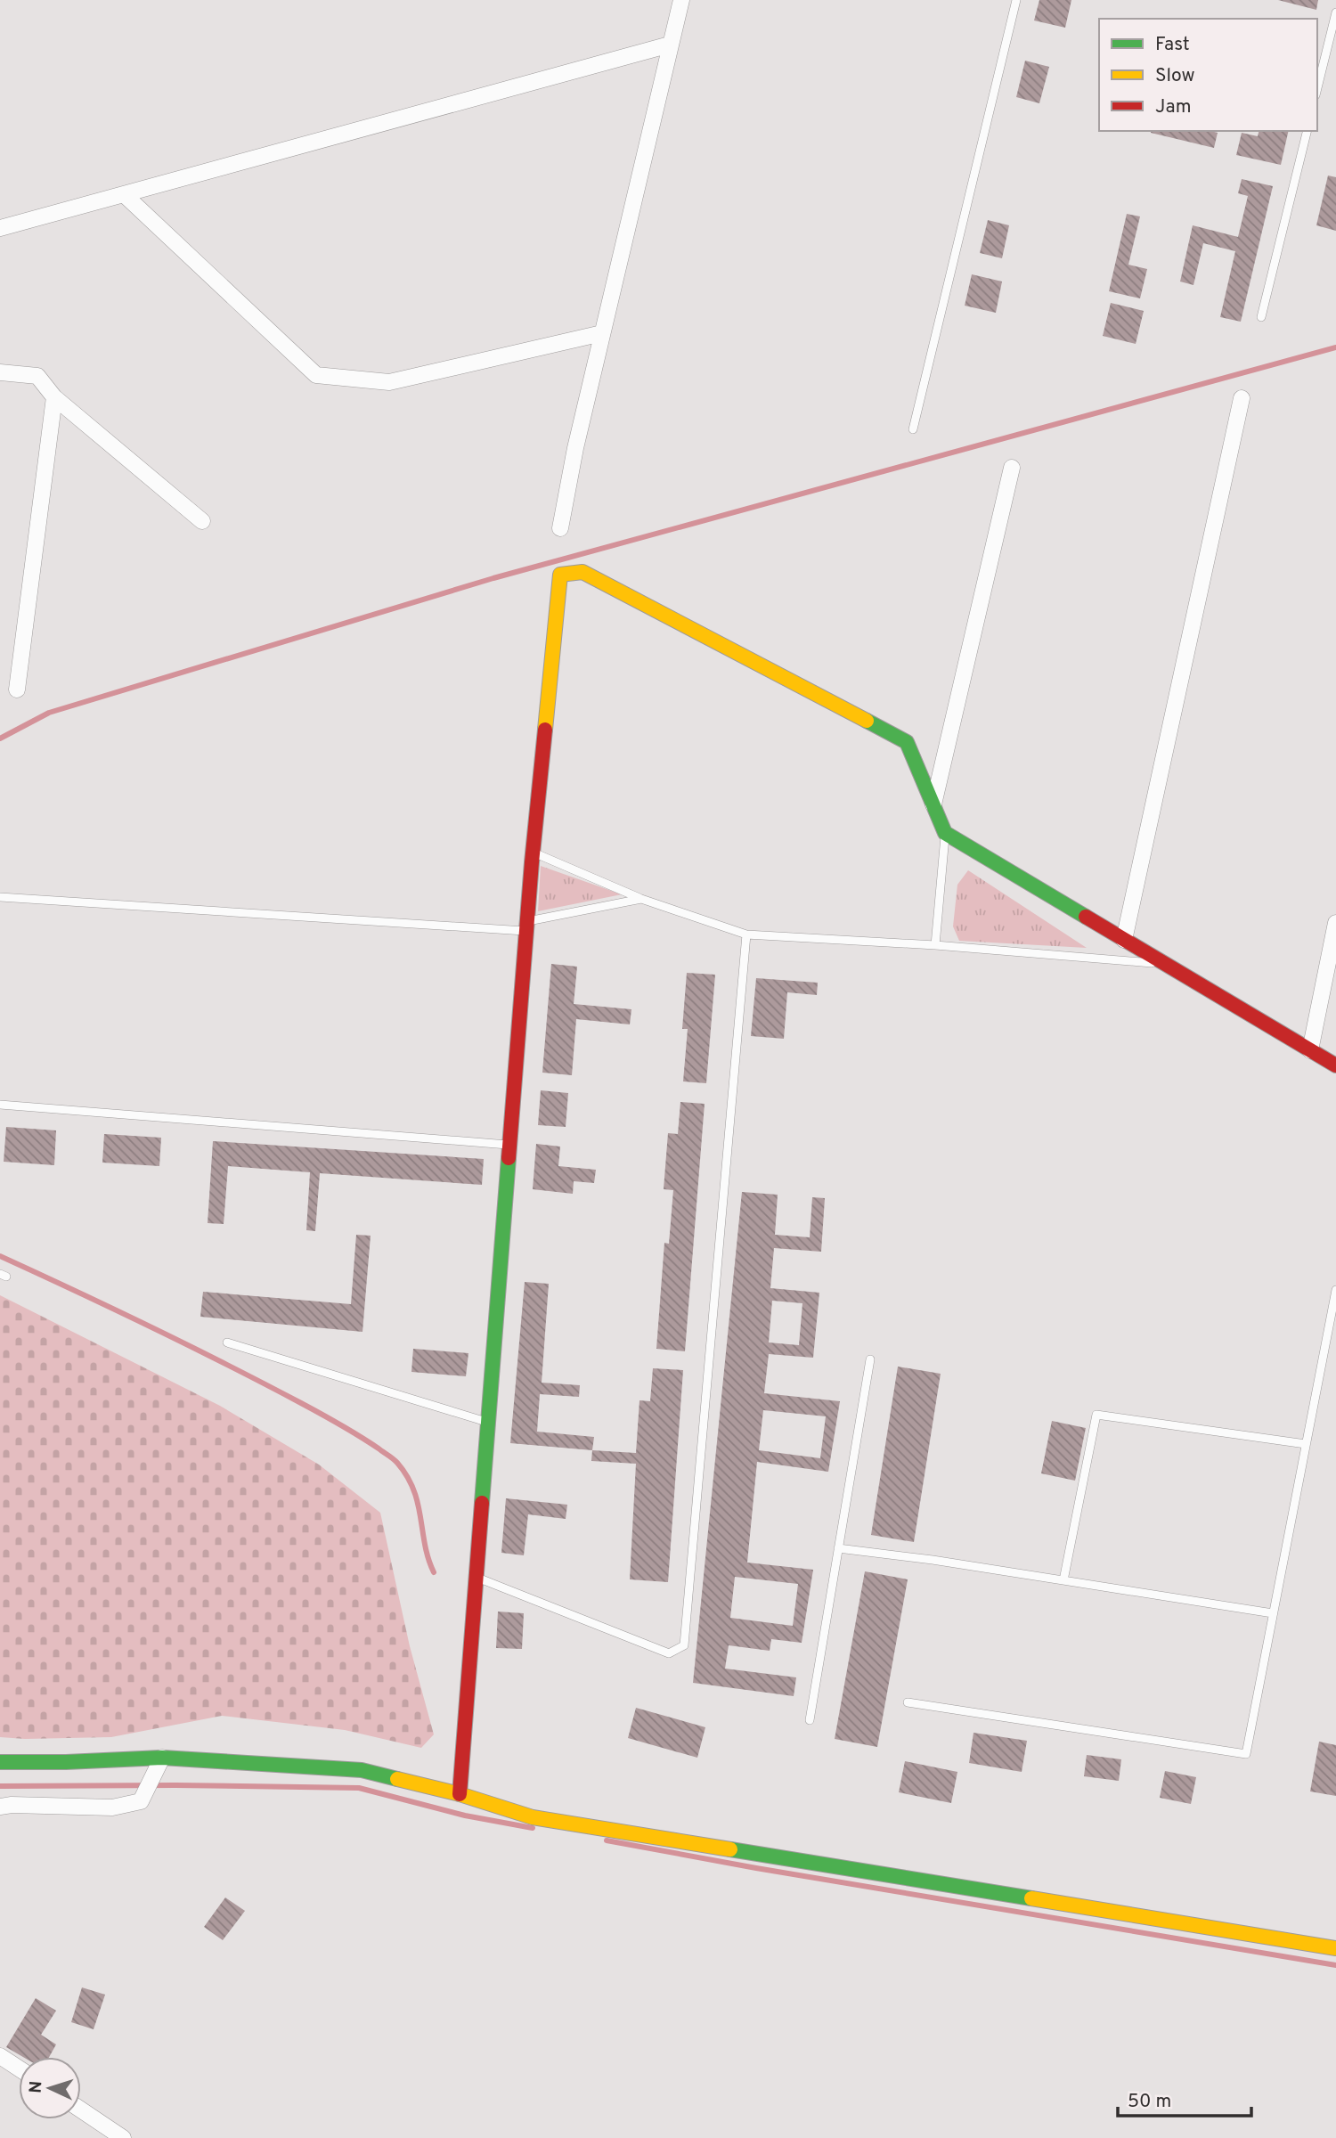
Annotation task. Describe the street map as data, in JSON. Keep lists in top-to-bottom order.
{
  "legend": ["Fast", "Slow", "Jam"],
  "scale_bar": "50 m",
  "north": "left"
}
